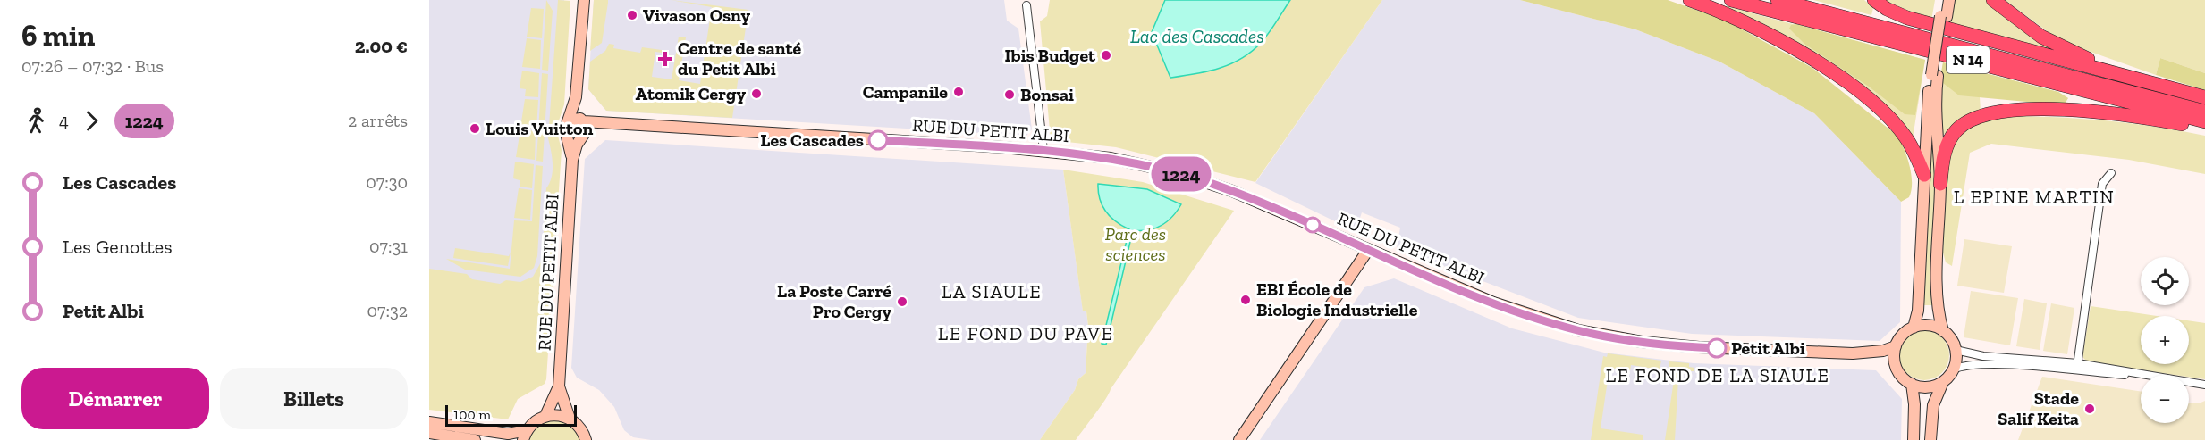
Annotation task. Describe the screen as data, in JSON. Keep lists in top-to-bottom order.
{
  "streets": {
    "highway": ["N 14"],
    "street": ["RUE DU PETIT ALBI"]
  },
  "districts": [
    "L EPINE MARTIN",
    "LA SIAULE",
    "LE FOND DU PAVE",
    "LE FOND DE LA SIAULE"
  ],
  "water": ["Lac des Cascades"],
  "parks": ["Parc des sciences"],
  "places": {
    "other": [
      "Vivason Osny",
      "Ibis Budget",
      "Campanile",
      "Atomik Cergy",
      "Bonsai",
      "Louis Vuitton",
      "Les Cascades",
      "EBI École de Biologie Industrielle",
      "La Poste Carré Pro Cergy",
      "Petit Albi",
      "Stade Salif Keita"
    ],
    "health": ["Centre de santé du Petit Albi"]
  },
  "lines": ["bus line 1224"],
  "scale_bar": "100 m",
  "page": {
    "heading": ["6 min", "07:26 – 07:32 · Bus", "2.00 €"],
    "on_map": "1224",
    "legs": ["4", "1224", "2 arrêts"],
    "list": [
      {
        "name": "Les Cascades",
        "value": "07:30"
      },
      {
        "name": "Les Genottes",
        "value": "07:31"
      },
      {
        "name": "Petit Albi",
        "value": "07:32"
      }
    ],
    "map_buttons": ["+", "−"],
    "buttons": ["Démarrer", "Billets"],
    "scale": "100 m"
  }
}
